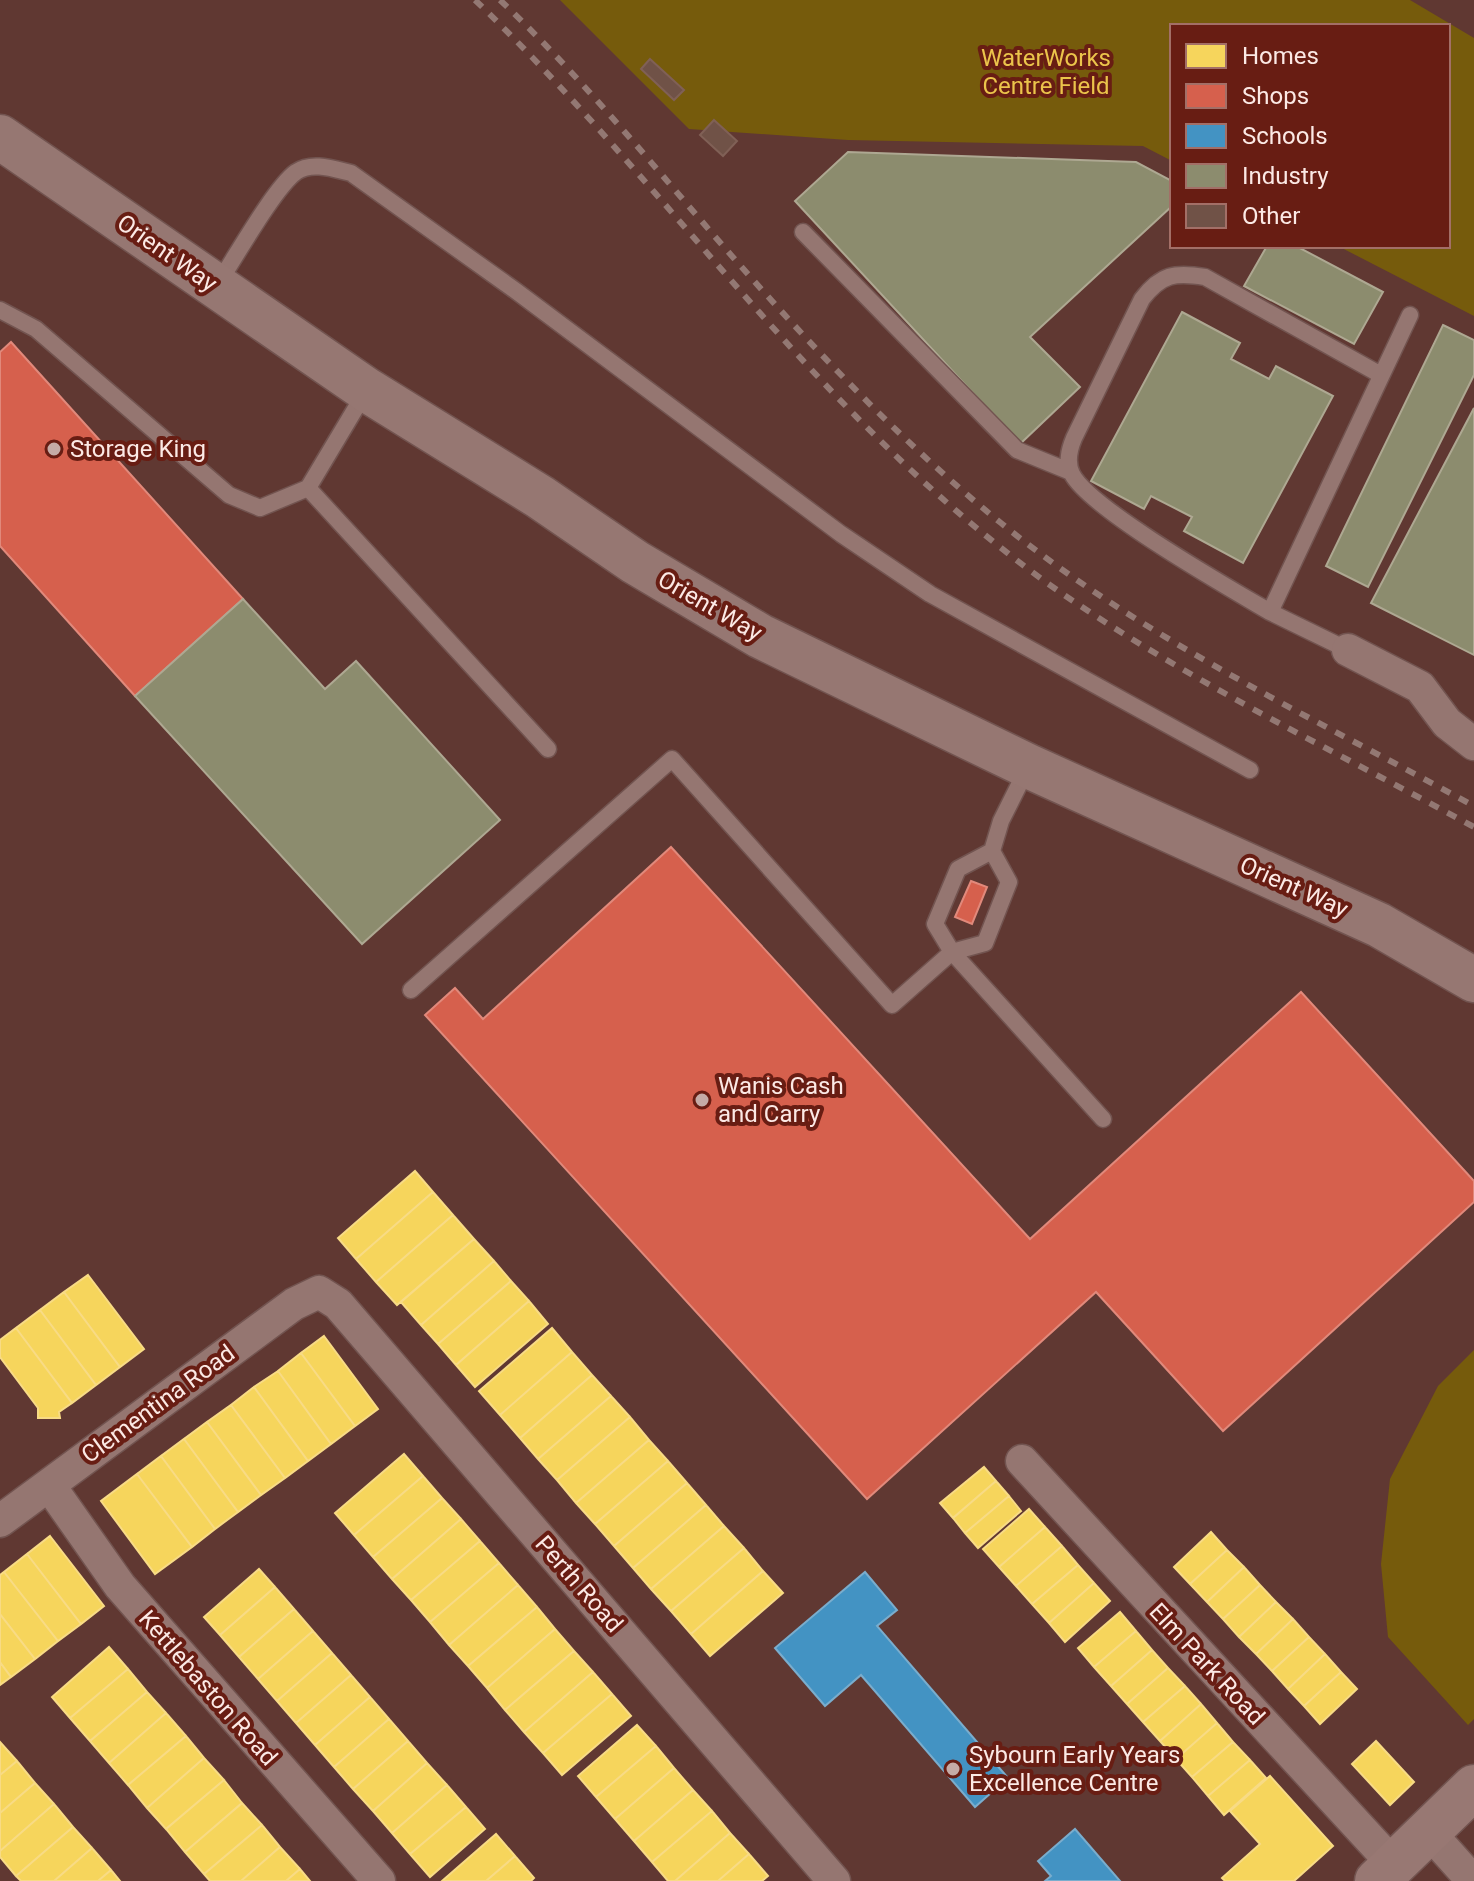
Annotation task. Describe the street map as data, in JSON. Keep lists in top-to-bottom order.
{
  "streets": {
    "street": [
      "Orient Way",
      "Clementina Road",
      "Perth Road",
      "Elm Park Road",
      "Kettlebaston Road"
    ]
  },
  "crossings": [
    ["Clementina Road", "Perth Road"],
    ["Clementina Road", "Kettlebaston Road"]
  ],
  "parks": ["WaterWorks Centre Field"],
  "places": ["Storage King", "Wanis Cash and Carry", "Sybourn Early Years Excellence Centre"],
  "legend": [
    "Homes",
    "Shops",
    "Schools",
    "Industry",
    "Other"
  ]
}
